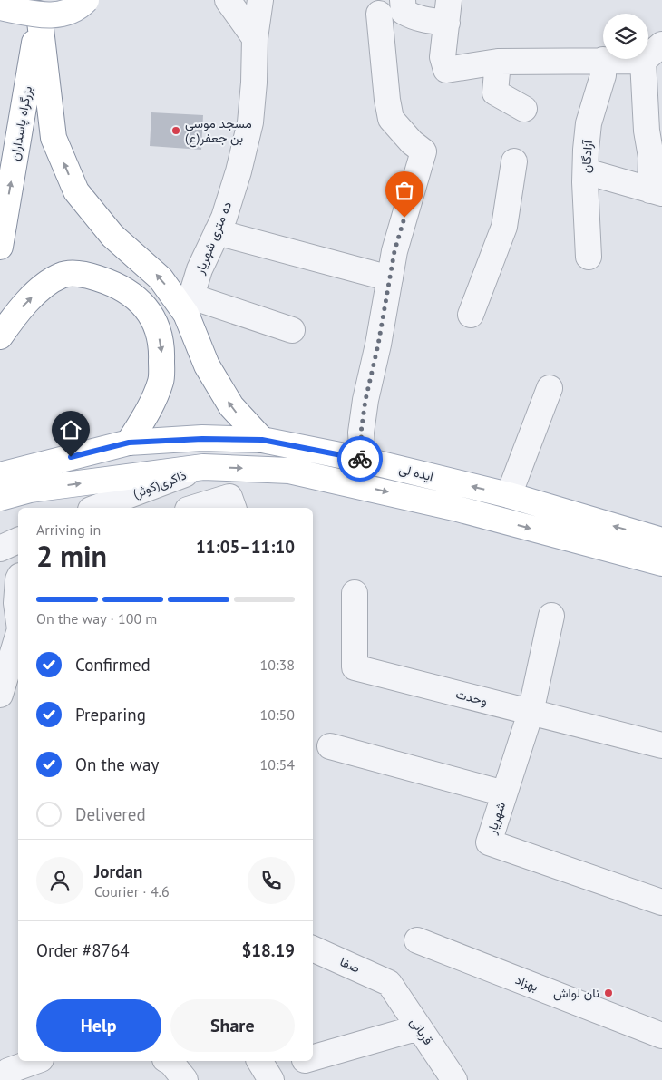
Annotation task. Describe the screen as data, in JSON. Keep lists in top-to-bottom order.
{
  "streets": {
    "main road": ["بزرگراه پاسداران", "ایده لی"],
    "street": [
      "آزادگان",
      "ده متری شهریار",
      "ذاکری(کوثر)",
      "وحدت",
      "شهریار",
      "صفا",
      "بهزاد",
      "قربانی"
    ]
  },
  "crossings": [
    ["ایده لی", "ذاکری(کوثر)"],
    ["وحدت", "شهریار"],
    ["صفا", "قربانی"]
  ],
  "one_way": ["بزرگراه پاسداران"],
  "places": ["مسجد موسی بن جعفر(ع)", "نان لواش"],
  "page": {
    "heading": ["2 min", "Arriving in", "11:05–11:10"],
    "panel": [
      "Jordan",
      "Courier · 4.6",
      "Order #8764",
      "$18.19"
    ],
    "bar": "On the way · 100 m",
    "list": [
      ["Confirmed", "10:38"],
      ["Preparing", "10:50"],
      ["On the way", "10:54"],
      "Delivered"
    ],
    "buttons": ["Help", "Share"]
  }
}
